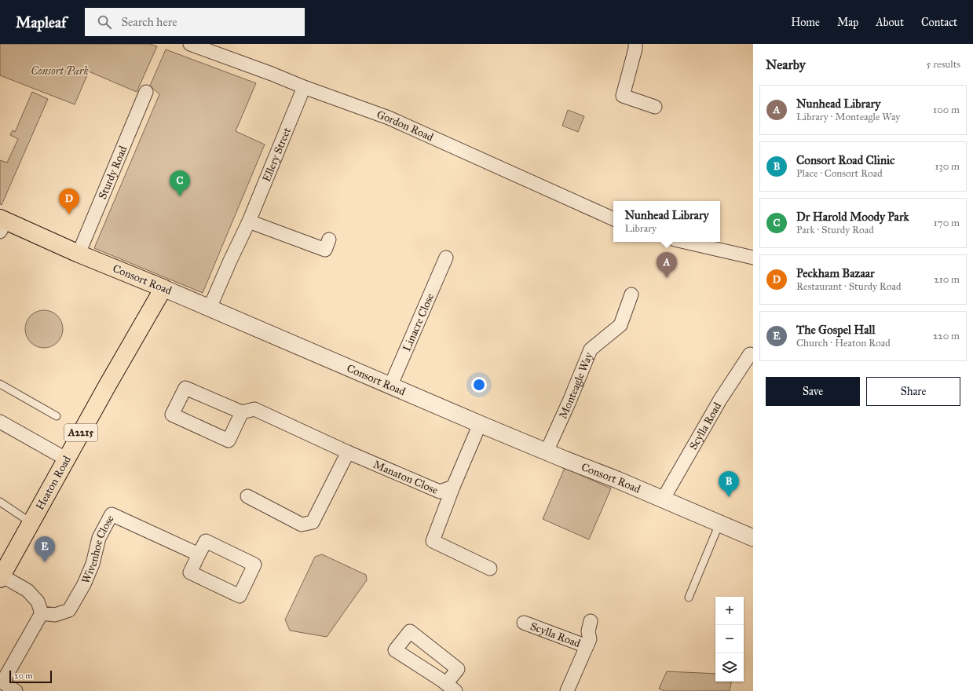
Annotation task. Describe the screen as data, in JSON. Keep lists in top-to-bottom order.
{
  "streets": {
    "main road": ["Consort Road", "A2215", "Heaton Road"],
    "street": [
      "Gordon Road",
      "Ellery Street",
      "Sturdy Road",
      "Linacre Close",
      "Monteagle Way",
      "Scylla Road",
      "Manaton Close",
      "Wivenhoe Close"
    ]
  },
  "crossings": [
    ["Gordon Road", "Ellery Street"],
    ["Ellery Street", "Consort Road"],
    ["Sturdy Road", "Consort Road"],
    ["Consort Road", "Linacre Close"],
    ["Consort Road", "Monteagle Way"],
    ["Consort Road", "Scylla Road"],
    ["Consort Road", "Manaton Close"],
    ["Consort Road", "Heaton Road"]
  ],
  "parks": ["Consort Park"],
  "scale_bar": "20 m",
  "page": {
    "header": "Mapleaf",
    "search": "Search here",
    "nav": [
      "Home",
      "Map",
      "About",
      "Contact"
    ],
    "heading": ["Nearby", "5 results"],
    "list": [
      {
        "mark": "A",
        "name": "Nunhead Library",
        "note": "Library · Monteagle Way",
        "value": "100 m"
      },
      {
        "mark": "B",
        "name": "Consort Road Clinic",
        "note": "Place · Consort Road",
        "value": "130 m"
      },
      {
        "mark": "C",
        "name": "Dr Harold Moody Park",
        "note": "Park · Sturdy Road",
        "value": "170 m"
      },
      {
        "mark": "D",
        "name": "Peckham Bazaar",
        "note": "Restaurant · Sturdy Road",
        "value": "210 m"
      },
      {
        "mark": "E",
        "name": "The Gospel Hall",
        "note": "Church · Heaton Road",
        "value": "220 m"
      }
    ],
    "pins": [
      "C",
      "D",
      "A",
      "B",
      "E"
    ],
    "popup": ["Nunhead Library", "Library"],
    "buttons": ["Save", "Share"],
    "map_buttons": ["+", "−"],
    "scale": "20 m"
  }
}
